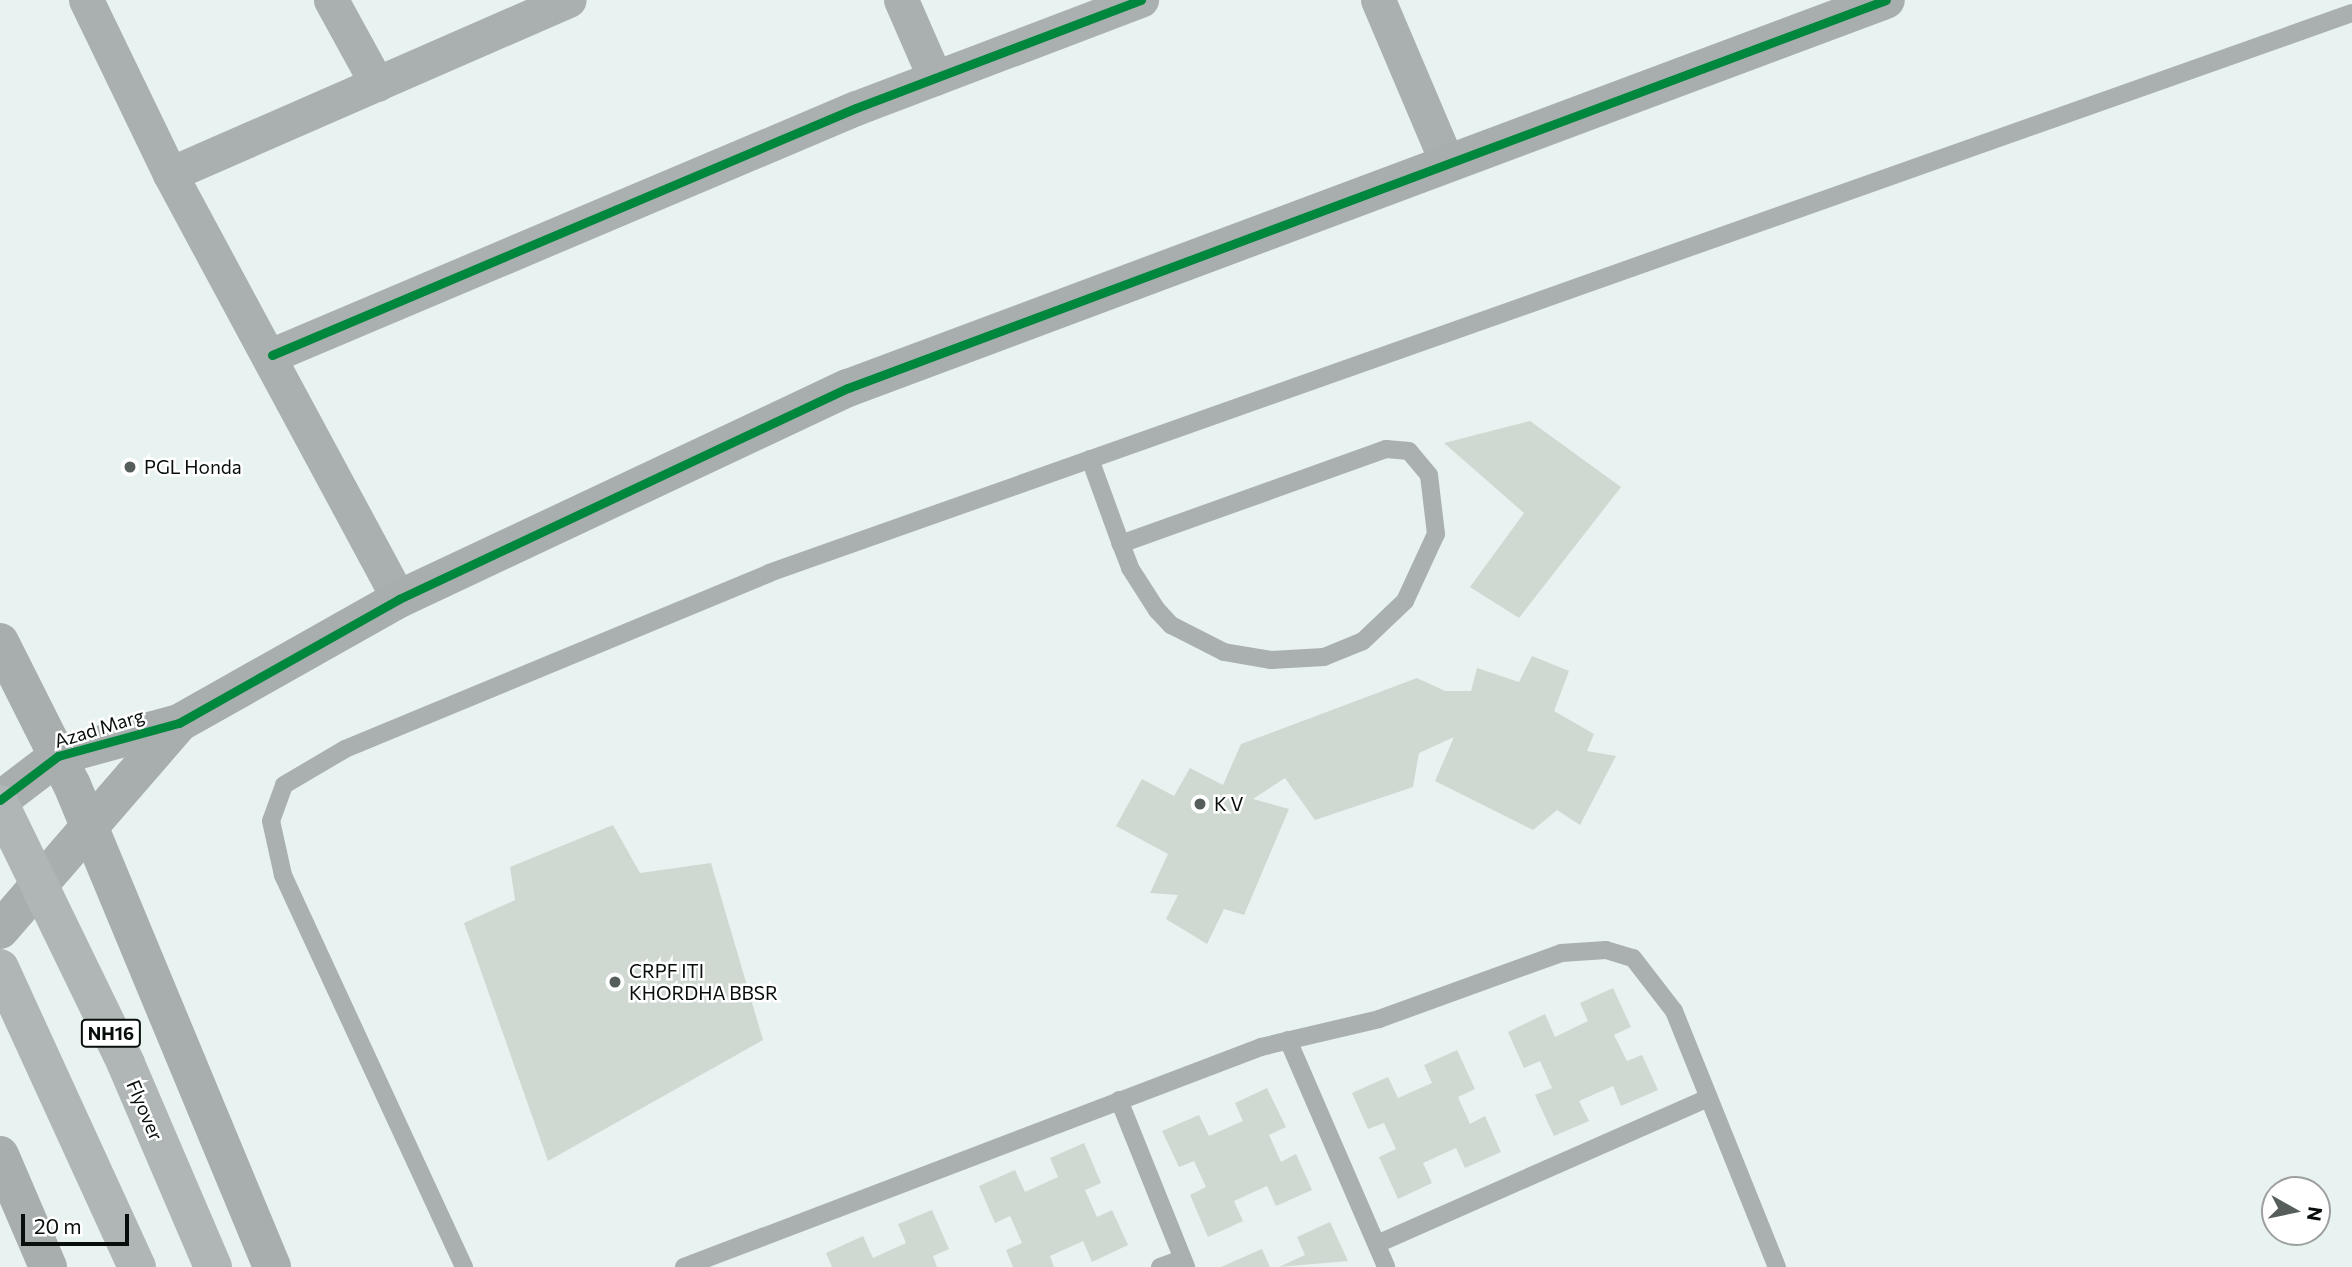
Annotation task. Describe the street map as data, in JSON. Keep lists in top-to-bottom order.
{
  "streets": {
    "highway": ["NH16", "Flyover"],
    "street": ["Azad Marg"]
  },
  "crossings": [
    ["Azad Marg", "Flyover"]
  ],
  "places": ["PGL Honda", "K V", "CRPF ITI KHORDHA BBSR"],
  "scale_bar": "20 m",
  "north": "right"
}
